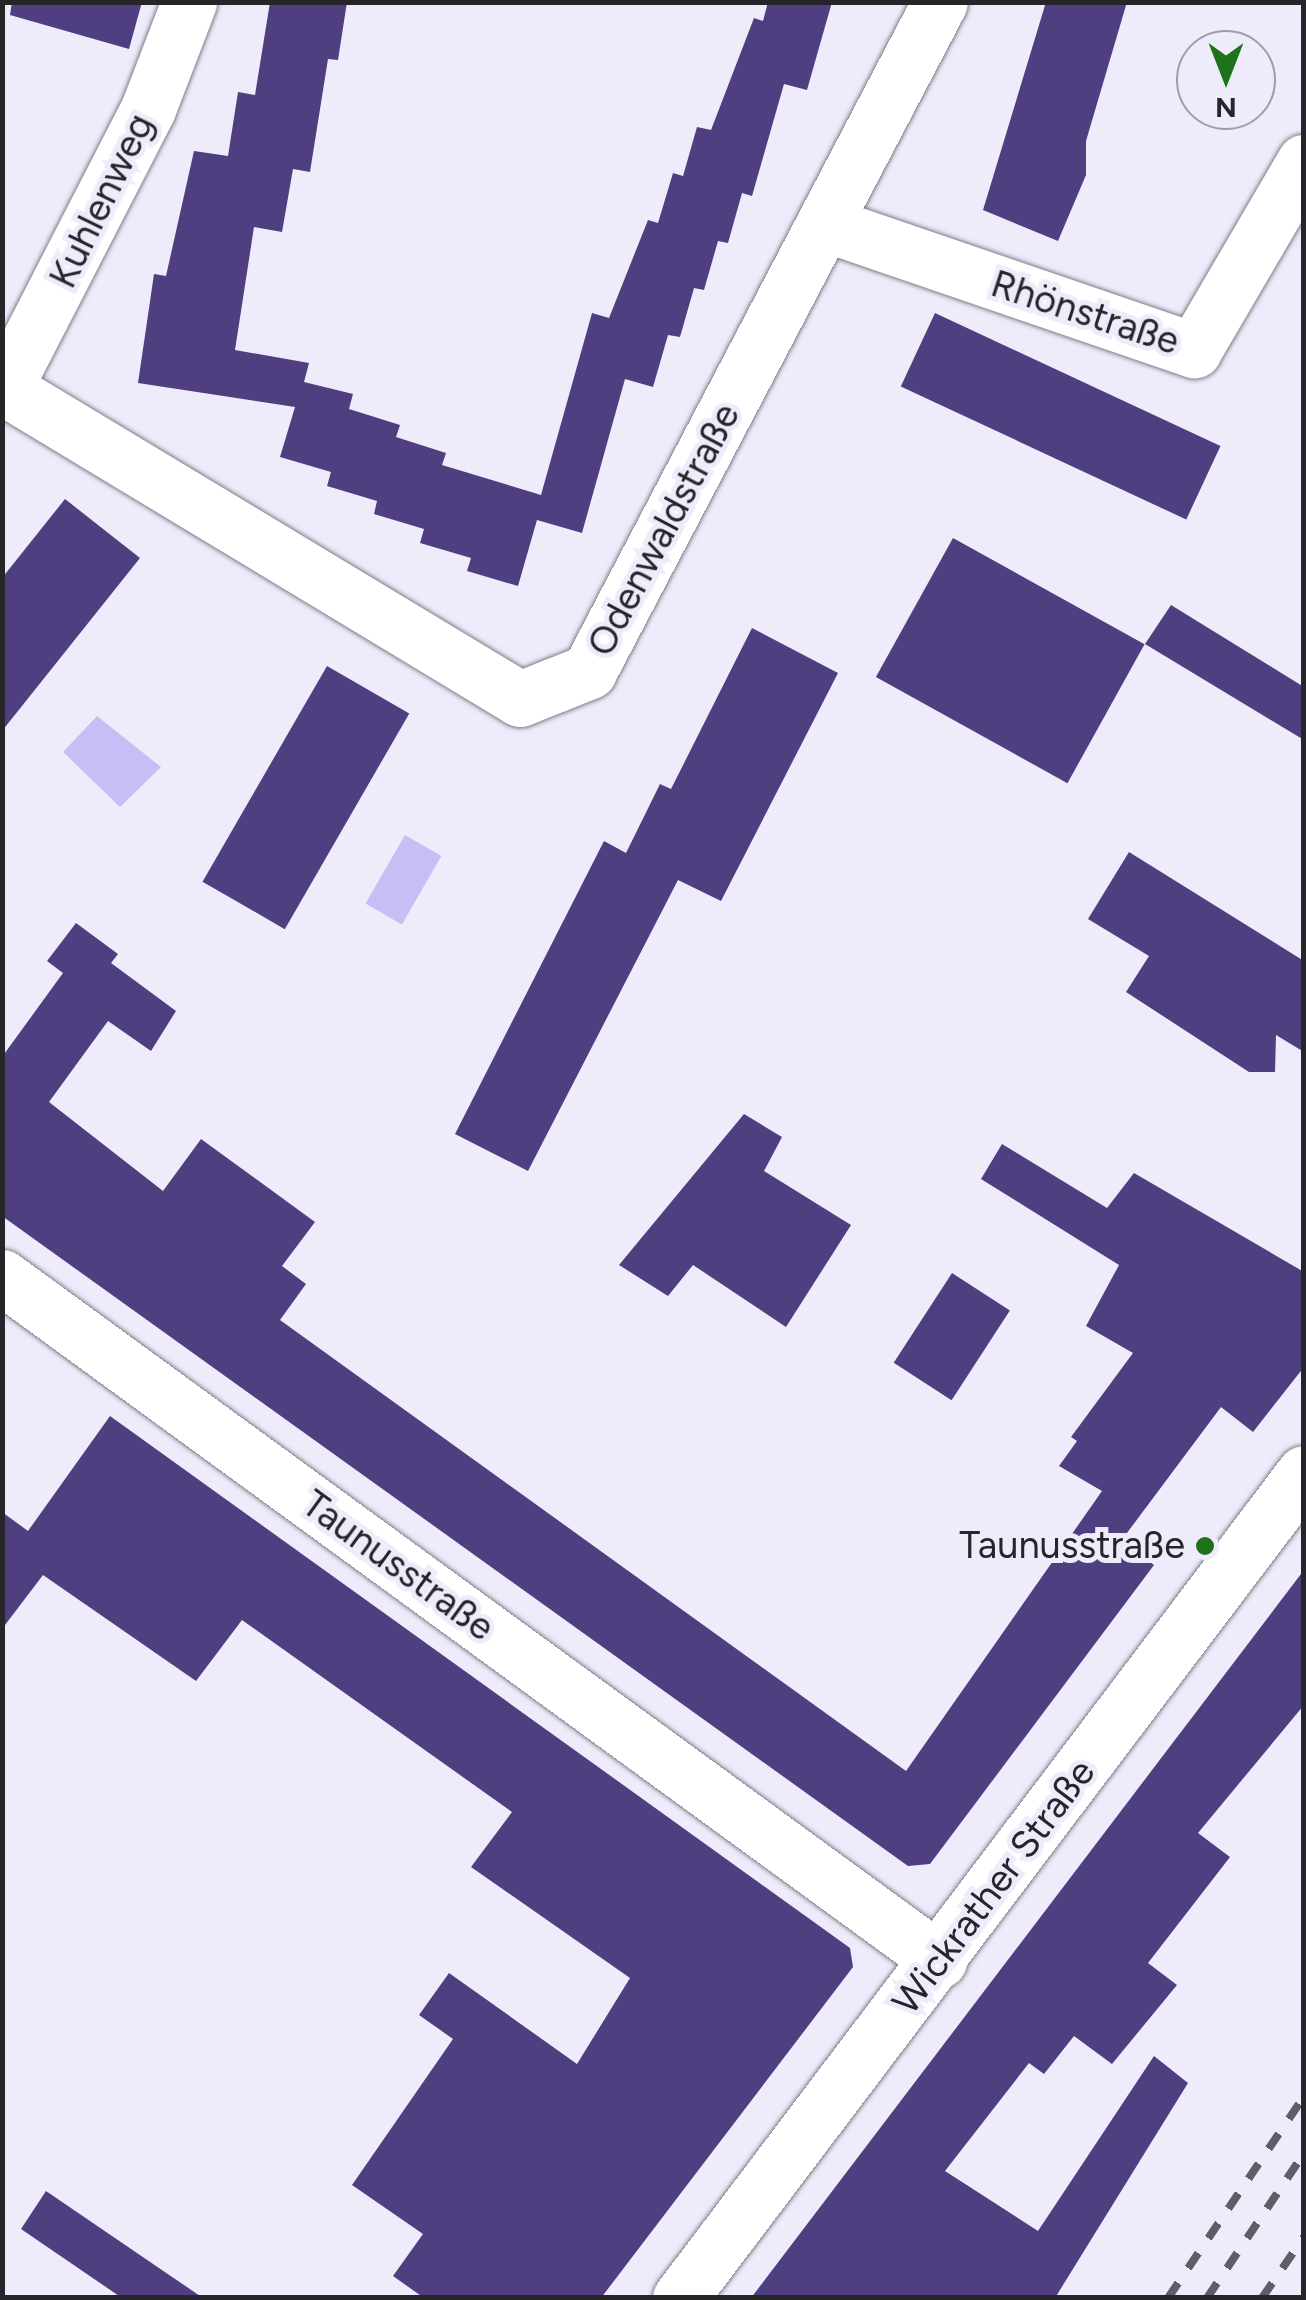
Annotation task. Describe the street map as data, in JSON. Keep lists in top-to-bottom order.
{
  "streets": {
    "street": [
      "Kuhlenweg",
      "Rhönstraße",
      "Odenwaldstraße",
      "Taunusstraße",
      "Wickrather Straße"
    ]
  },
  "crossings": [
    ["Kuhlenweg", "Odenwaldstraße"],
    ["Rhönstraße", "Odenwaldstraße"],
    ["Taunusstraße", "Wickrather Straße"]
  ],
  "places": ["Taunusstraße"],
  "north": "bottom"
}
